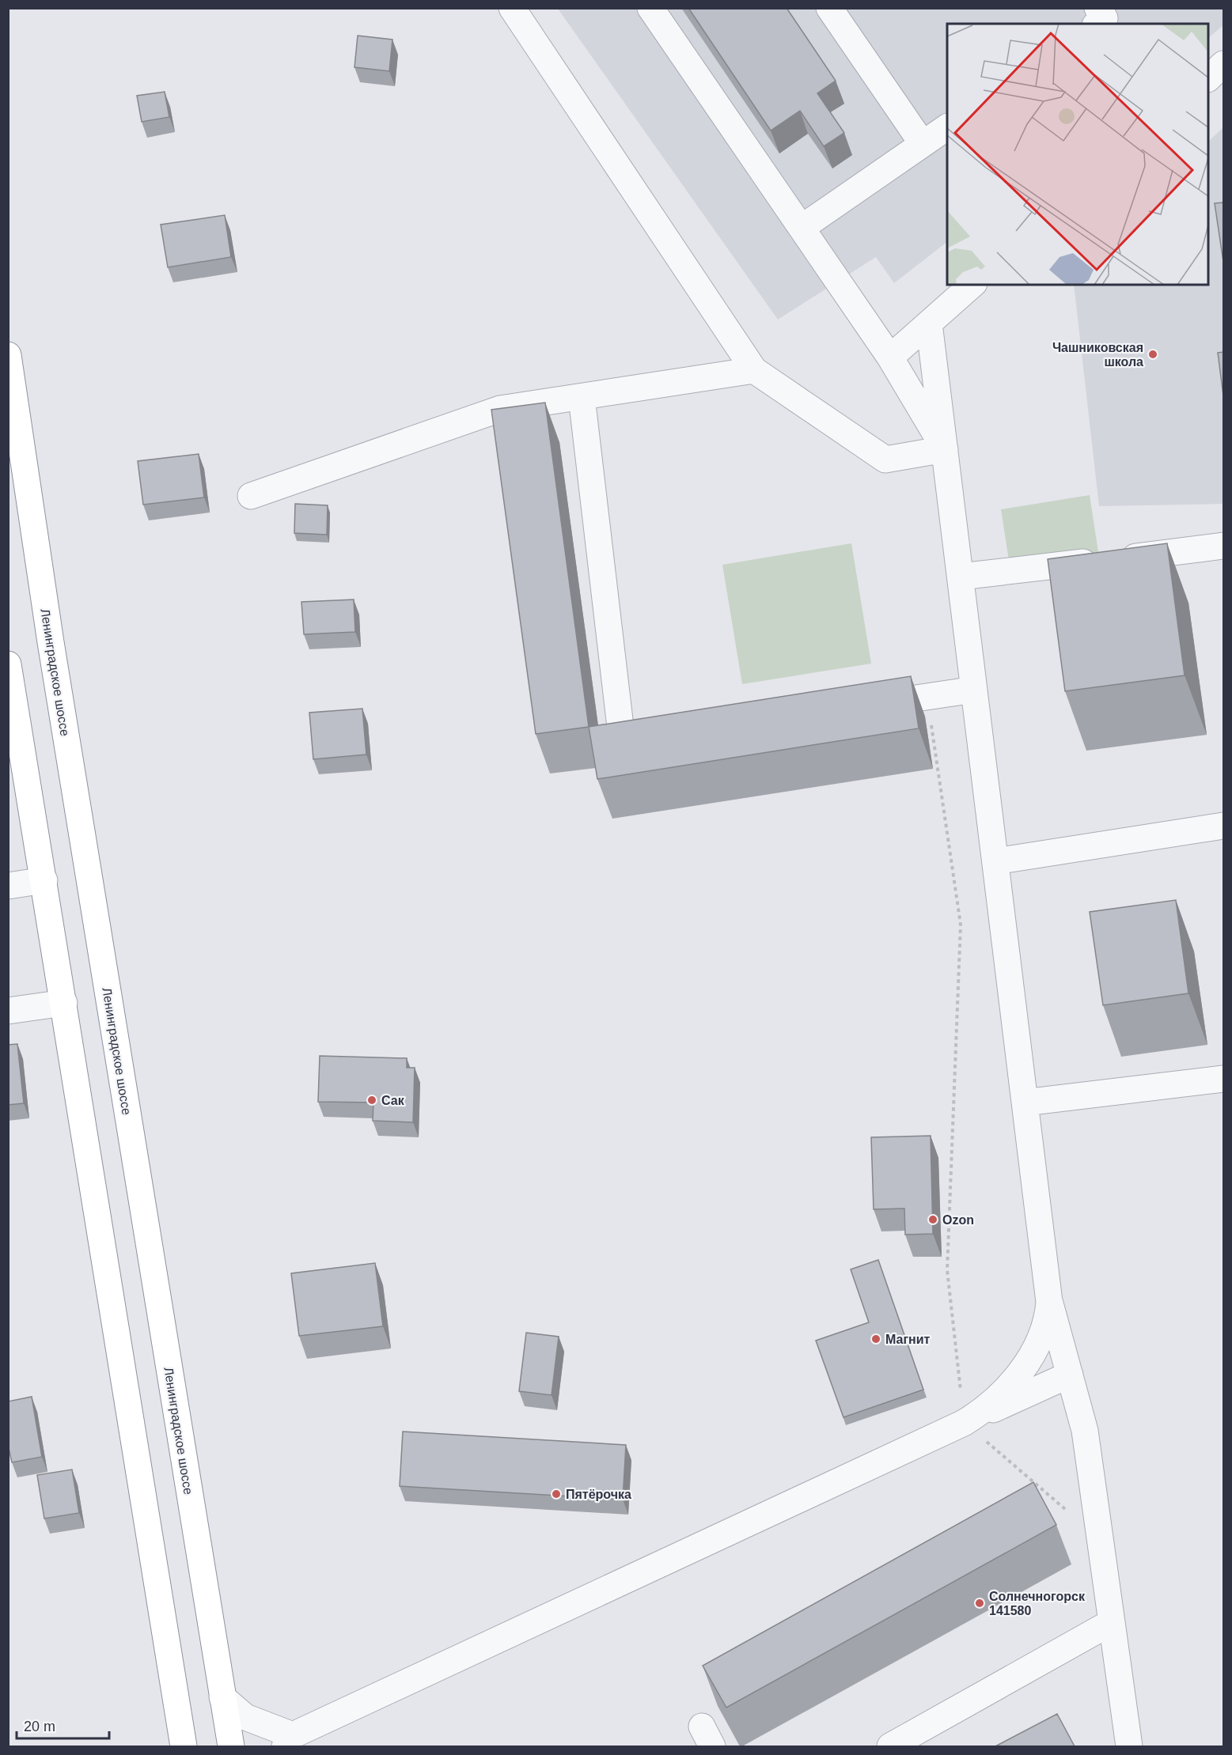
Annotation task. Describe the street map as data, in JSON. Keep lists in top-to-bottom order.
{
  "streets": {
    "highway": ["Ленинградское шоссе"]
  },
  "places": [
    "Чашниковская школа",
    "Сак",
    "Ozon",
    "Магнит",
    "Пятёрочка",
    "Солнечногорск 141580"
  ],
  "scale_bar": "20 m"
}
